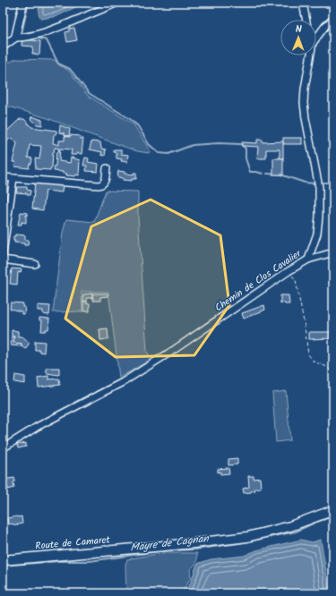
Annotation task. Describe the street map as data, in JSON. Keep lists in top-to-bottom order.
{
  "streets": {
    "main road": ["Route de Camaret"],
    "street": ["Chemin de Clos Cavalier"]
  },
  "water": ["Mayre de Cagnan"],
  "north": "top"
}
